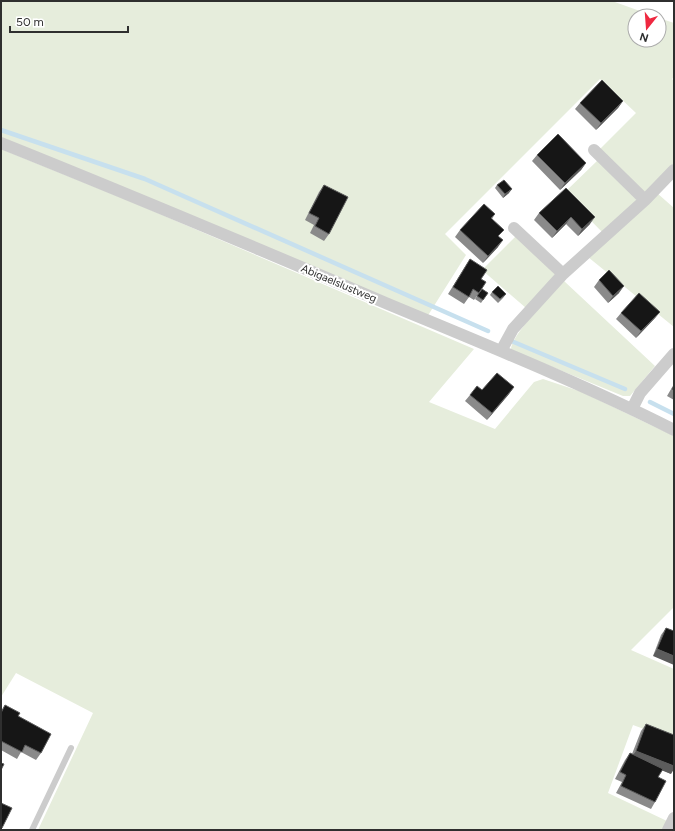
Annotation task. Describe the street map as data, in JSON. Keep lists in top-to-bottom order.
{
  "streets": {
    "street": ["Abigaelslustweg"]
  },
  "scale_bar": "50 m",
  "north": "bottom"
}
